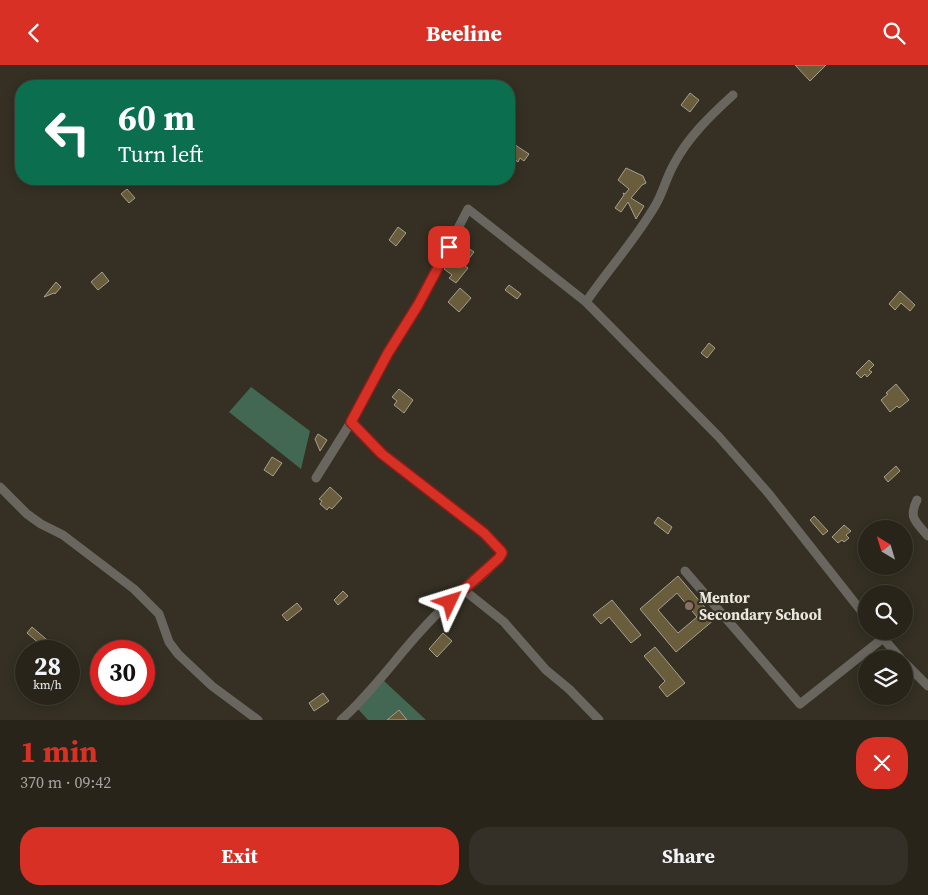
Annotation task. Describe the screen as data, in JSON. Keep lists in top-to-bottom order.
{
  "places": ["Mentor Secondary School"],
  "north": "top left",
  "page": {
    "header": "Beeline",
    "turn": ["60 m", "Turn left"],
    "speed": "28 km/h",
    "limit": "30",
    "heading": ["1 min", "370 m · 09:42"],
    "buttons": ["Exit", "Share"]
  }
}
